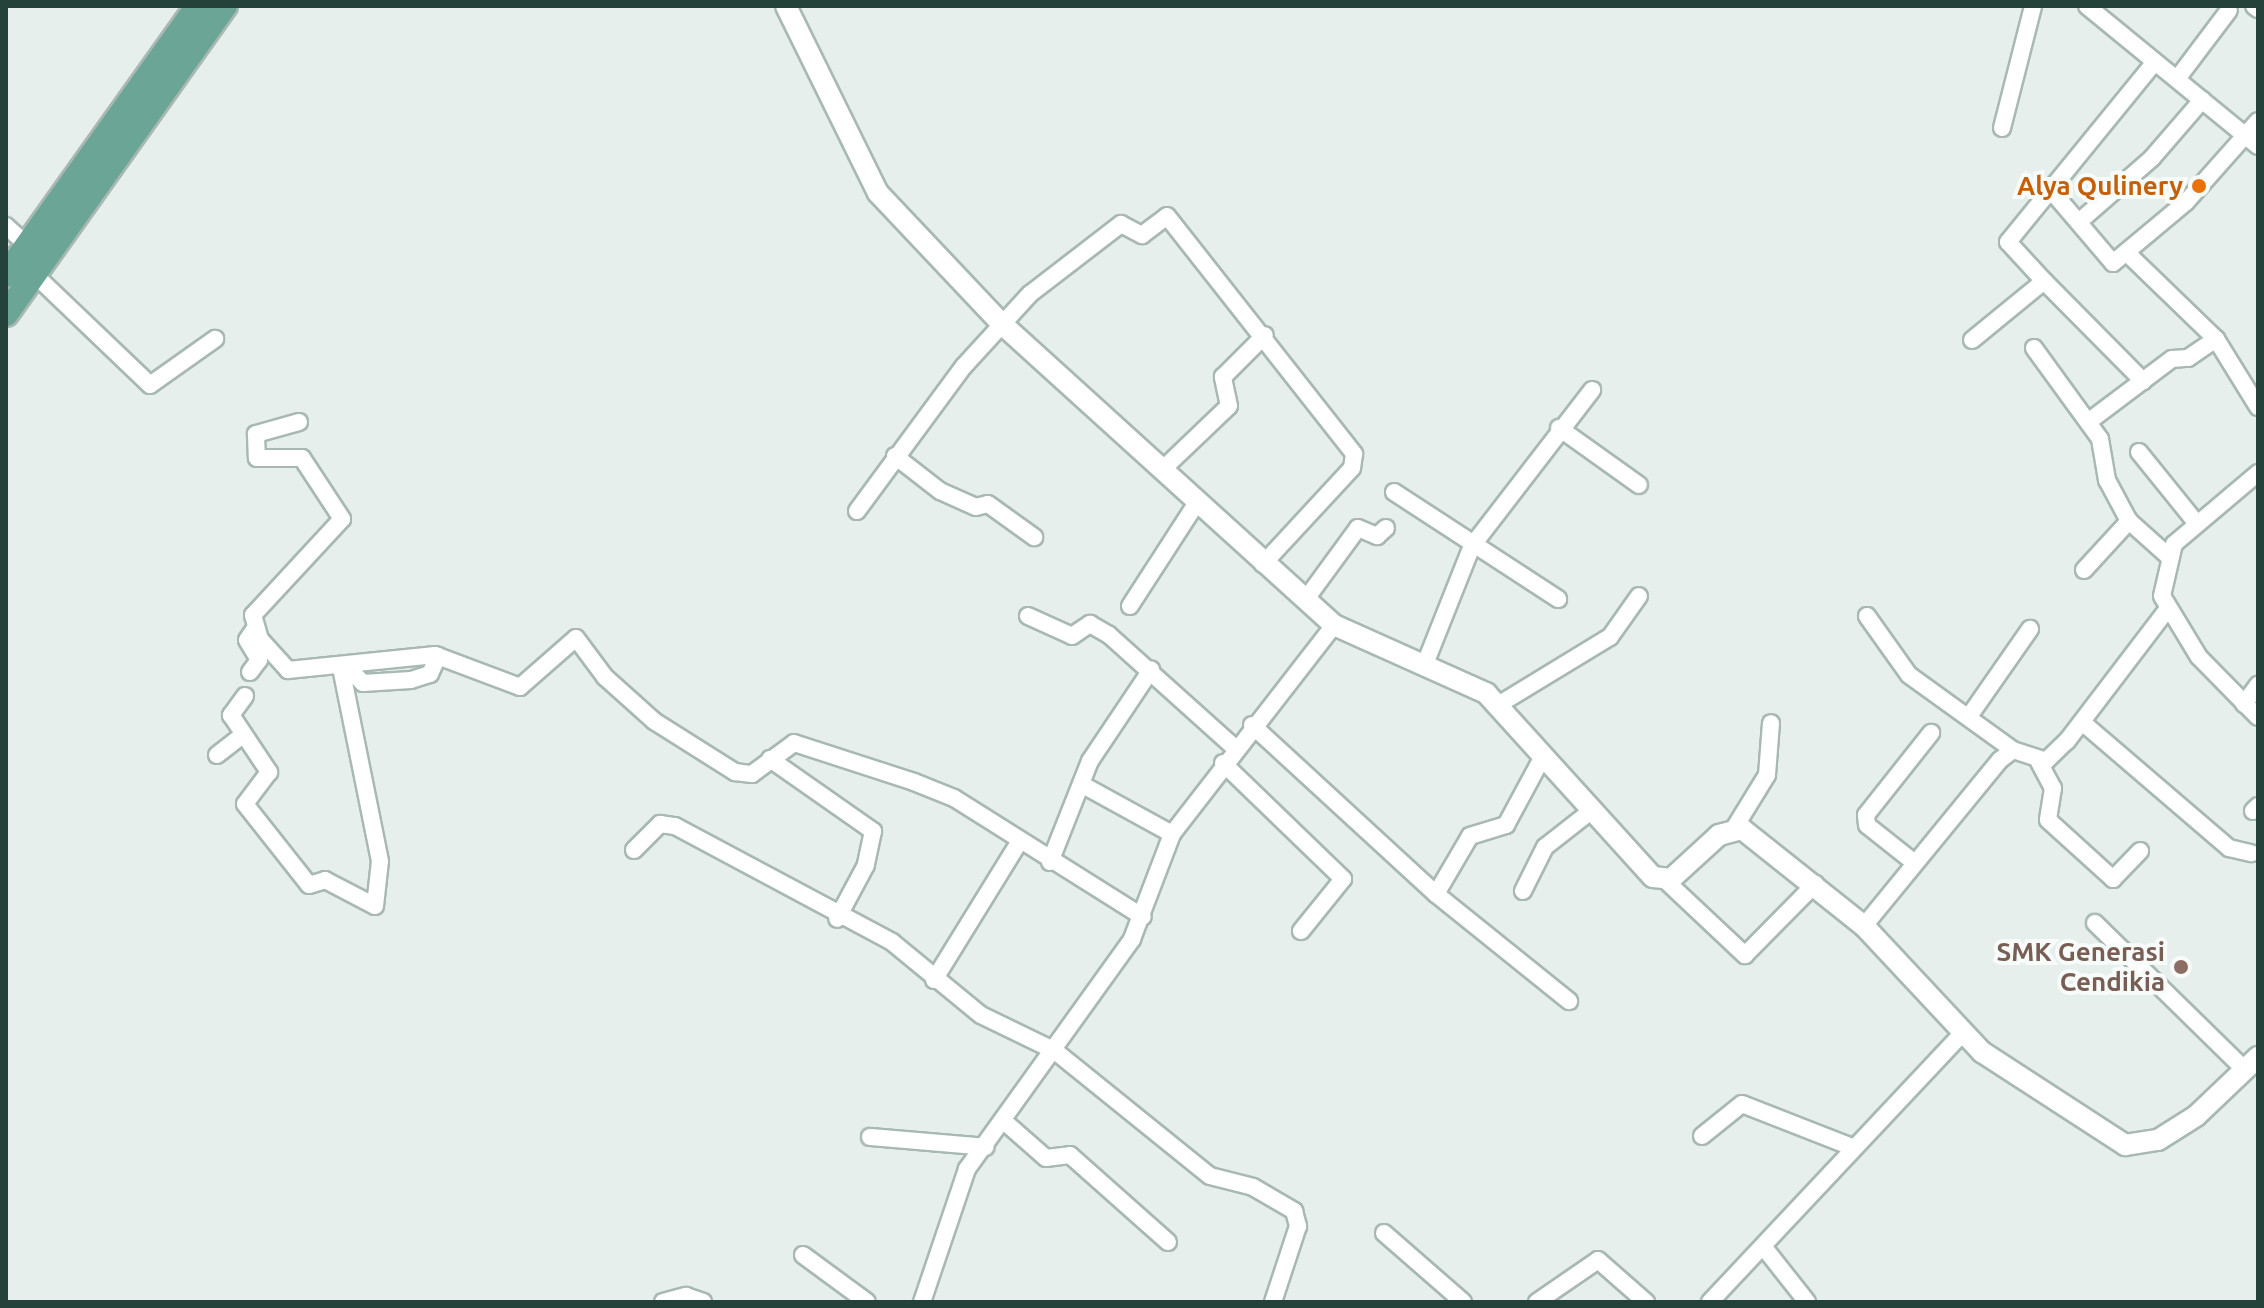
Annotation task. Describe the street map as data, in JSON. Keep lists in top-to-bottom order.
{
  "places": ["Alya Qulinery", "SMK Generasi Cendikia"]
}
